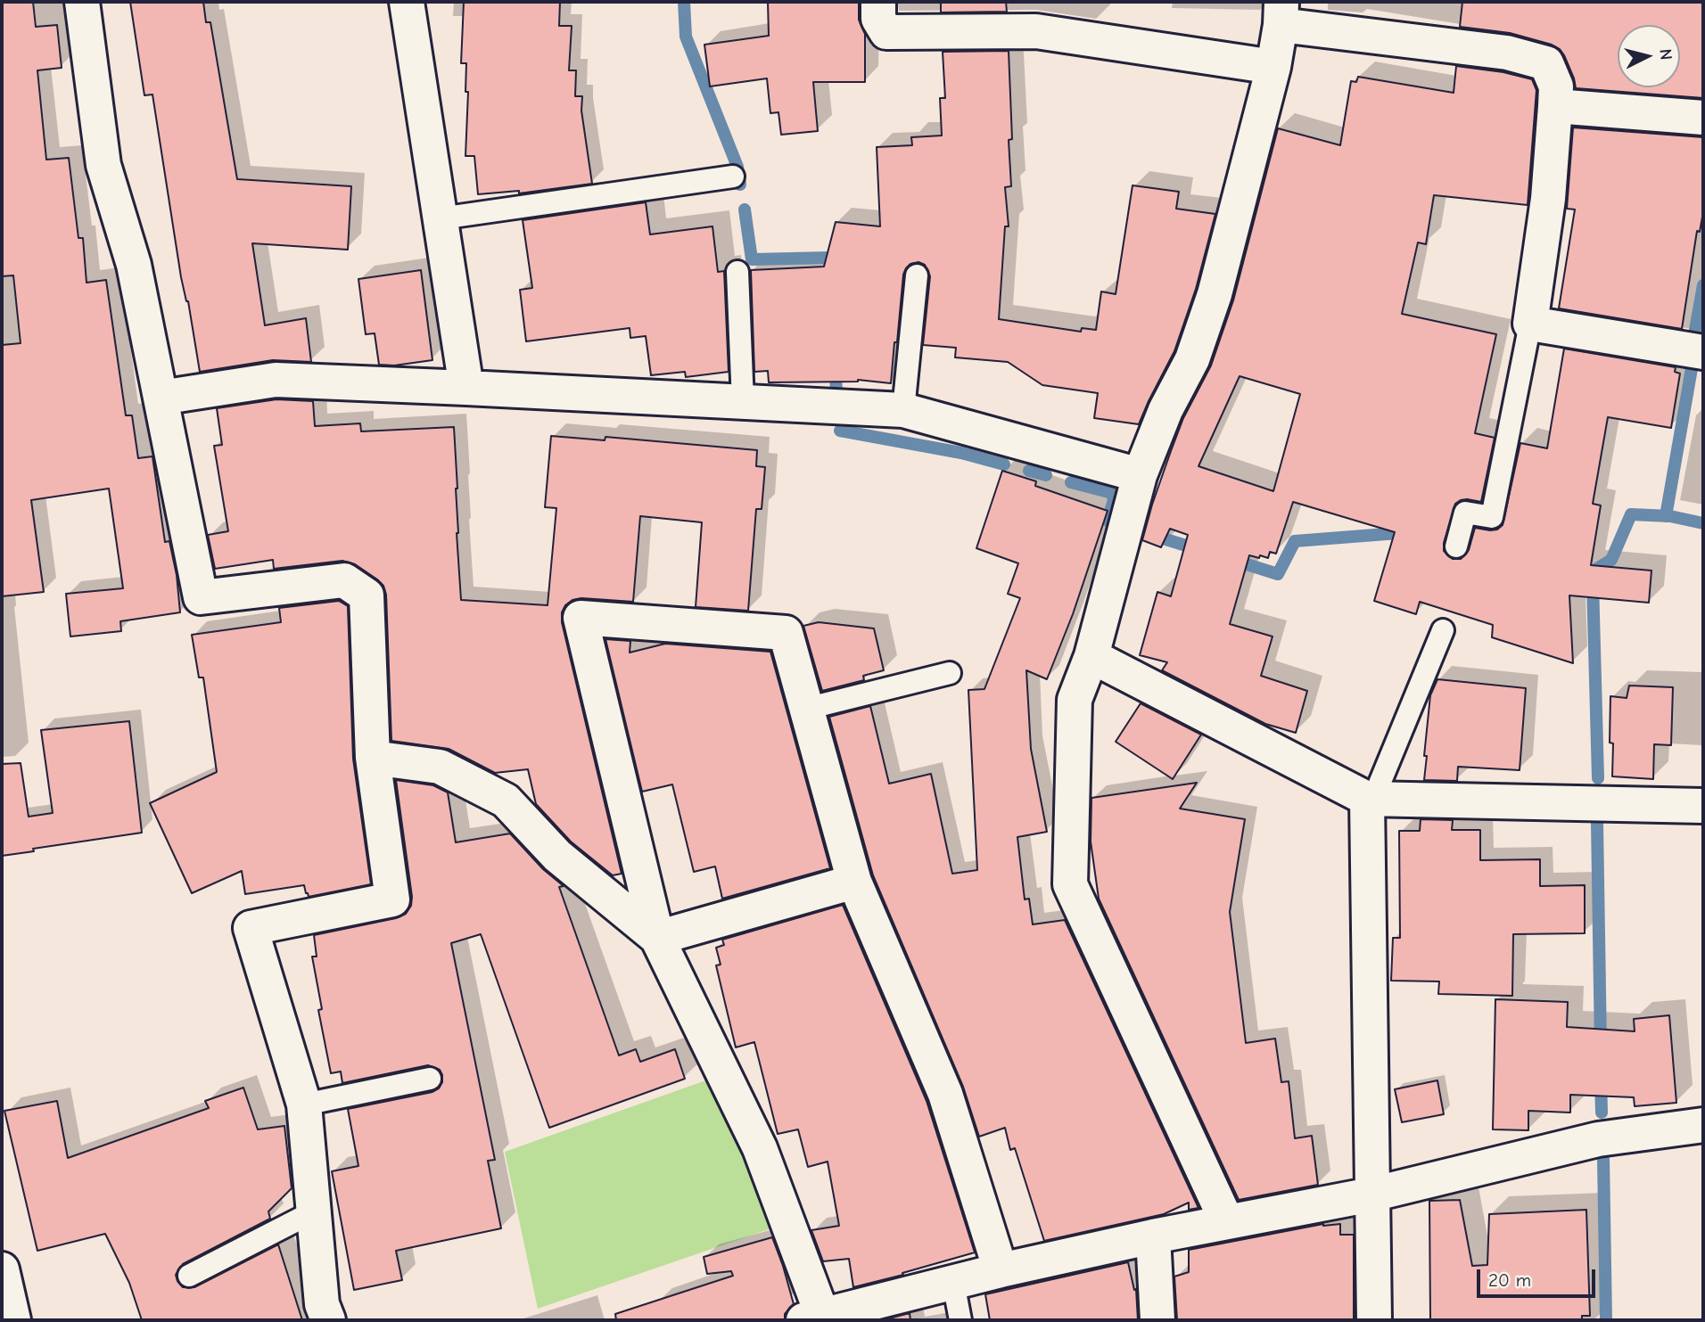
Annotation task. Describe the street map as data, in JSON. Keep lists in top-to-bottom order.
{
  "scale_bar": "20 m",
  "north": "right"
}
